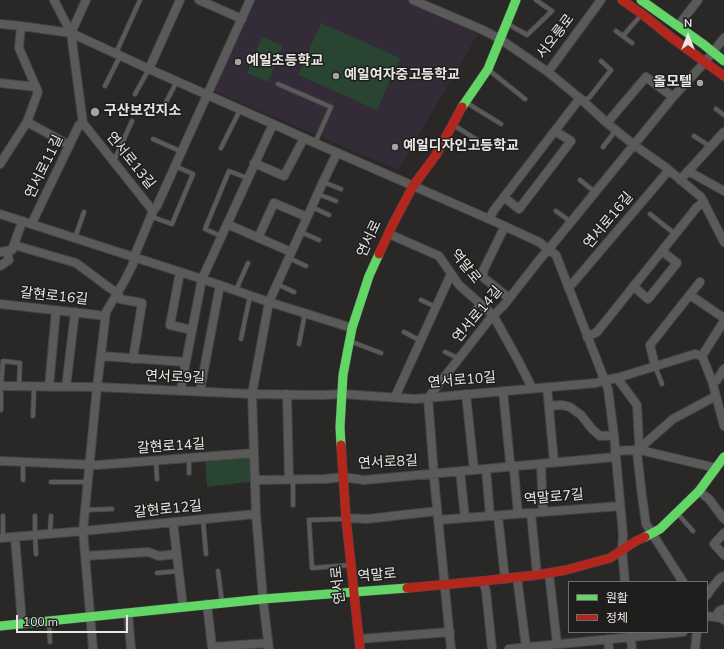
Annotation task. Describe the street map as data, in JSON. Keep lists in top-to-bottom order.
{
  "streets": {
    "main road": ["연서로", "역말로"],
    "street": [
      "서오릉로",
      "연서로13길",
      "연서로11길",
      "연서로16길",
      "갈현로16길",
      "연서로14길",
      "연서로9길",
      "연서로10길",
      "갈현로14길",
      "연서로8길",
      "역말로7길",
      "갈현로12길"
    ]
  },
  "crossings": [
    ["연서로13길", "연서로11길"],
    ["연서로16길", "연서로14길"],
    ["연서로", "역말로"],
    ["연서로", "연서로9길"],
    ["연서로", "연서로10길"],
    ["연서로", "연서로8길"],
    ["역말로", "연서로14길"],
    ["역말로", "연서로10길"],
    ["연서로14길", "연서로10길"],
    ["연서로14길", "연서로8길"],
    ["연서로9길", "연서로10길"],
    ["연서로10길", "연서로8길"]
  ],
  "places": [
    "예일초등학교",
    "예일여자중고등학교",
    "올모텔",
    "구산보건지소",
    "예일디자인고등학교"
  ],
  "legend": ["원활", "정체"],
  "scale_bar": "100 m",
  "north": "top"
}
